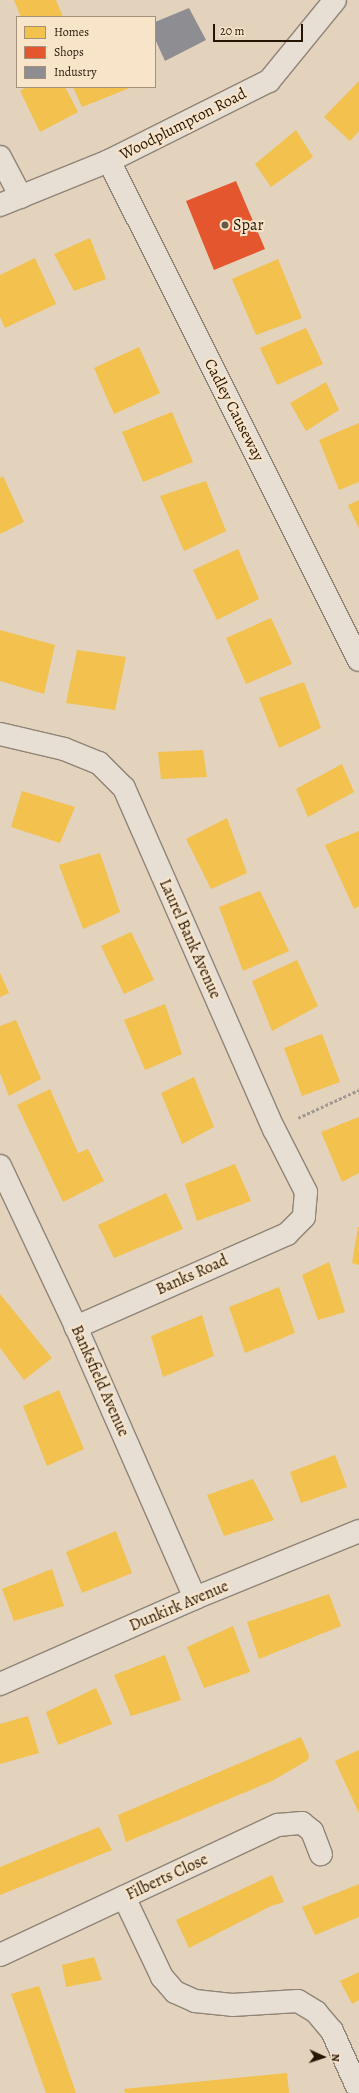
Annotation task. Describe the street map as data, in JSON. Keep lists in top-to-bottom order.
{
  "streets": {
    "street": [
      "Woodplumpton Road",
      "Cadley Causeway",
      "Laurel Bank Avenue",
      "Banks Road",
      "Banksfield Avenue",
      "Dunkirk Avenue",
      "Filberts Close"
    ]
  },
  "crossings": [
    ["Woodplumpton Road", "Cadley Causeway"],
    ["Laurel Bank Avenue", "Banks Road"],
    ["Banks Road", "Banksfield Avenue"],
    ["Banksfield Avenue", "Dunkirk Avenue"]
  ],
  "places": ["Spar"],
  "legend": ["Homes", "Shops", "Industry"],
  "scale_bar": "20 m",
  "north": "right"
}
